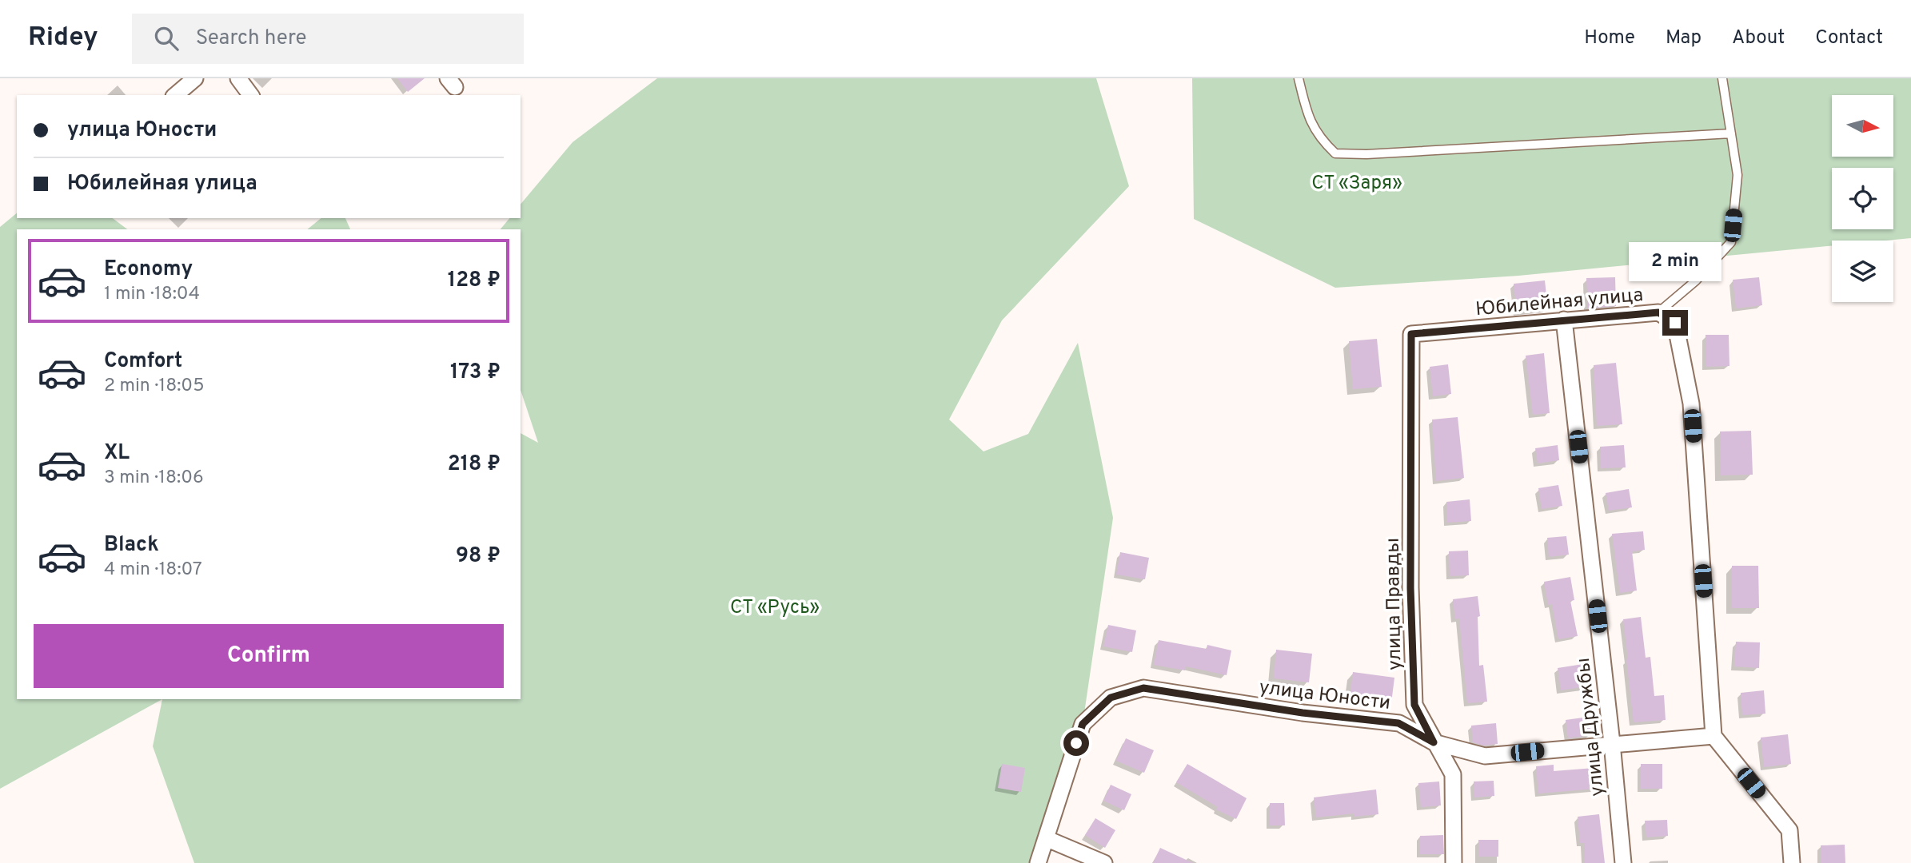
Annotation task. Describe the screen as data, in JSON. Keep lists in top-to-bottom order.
{
  "streets": {
    "street": [
      "Юбилейная улица",
      "улица Правды",
      "улица Юности",
      "улица Дружбы"
    ]
  },
  "crossings": [
    ["Юбилейная улица", "улица Правды"],
    ["Юбилейная улица", "улица Юности"],
    ["Юбилейная улица", "улица Дружбы"],
    ["улица Правды", "улица Юности"],
    ["улица Юности", "улица Дружбы"]
  ],
  "parks": ["СТ «Заря»", "СТ «Русь»"],
  "north": "right",
  "page": {
    "header": "Ridey",
    "search": "Search here",
    "nav": [
      "Home",
      "Map",
      "About",
      "Contact"
    ],
    "banner": ["улица Юности", "Юбилейная улица"],
    "list": [
      {
        "name": "Economy",
        "note": "1 min · 18:04",
        "value": "128 ₽"
      },
      {
        "name": "Comfort",
        "note": "2 min · 18:05",
        "value": "173 ₽"
      },
      {
        "name": "XL",
        "note": "3 min · 18:06",
        "value": "218 ₽"
      },
      {
        "name": "Black",
        "note": "4 min · 18:07",
        "value": "98 ₽"
      }
    ],
    "bubble": "2 min",
    "buttons": "Confirm"
  }
}
